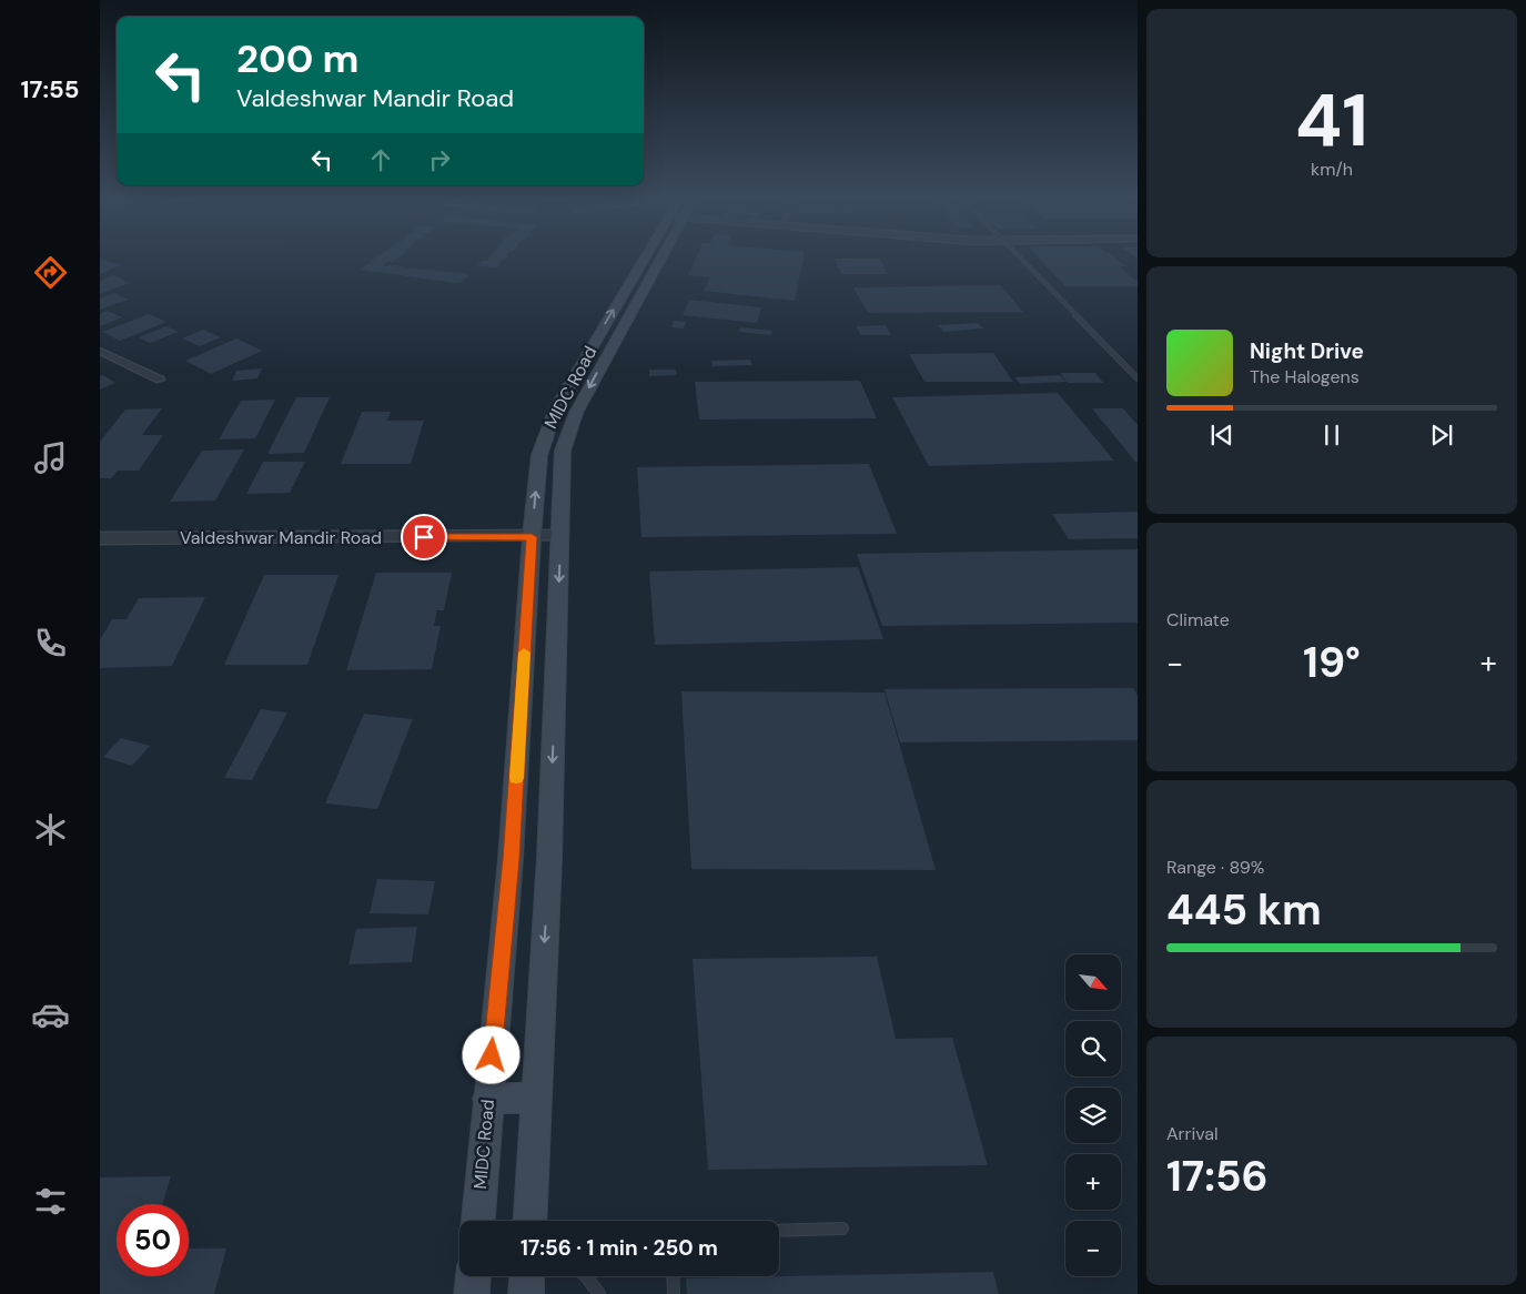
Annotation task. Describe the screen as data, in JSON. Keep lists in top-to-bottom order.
{
  "streets": {
    "main road": ["MIDC Road"],
    "street": ["Valdeshwar Mandir Road"]
  },
  "crossings": [
    ["MIDC Road", "Valdeshwar Mandir Road"]
  ],
  "north": "bottom right",
  "page": {
    "tabs": "17:55",
    "tile": [
      ["41", "km/h"],
      "Climate",
      ["Range · 89%", "445 km"],
      ["Arrival", "17:56"]
    ],
    "turn": ["200 m", "Valdeshwar Mandir Road"],
    "song": ["Night Drive", "The Halogens"],
    "heat": ["−", "19°", "+"],
    "map_buttons": ["+", "−"],
    "limit": "50",
    "trip": "17:56 · 1 min · 250 m"
  }
}
